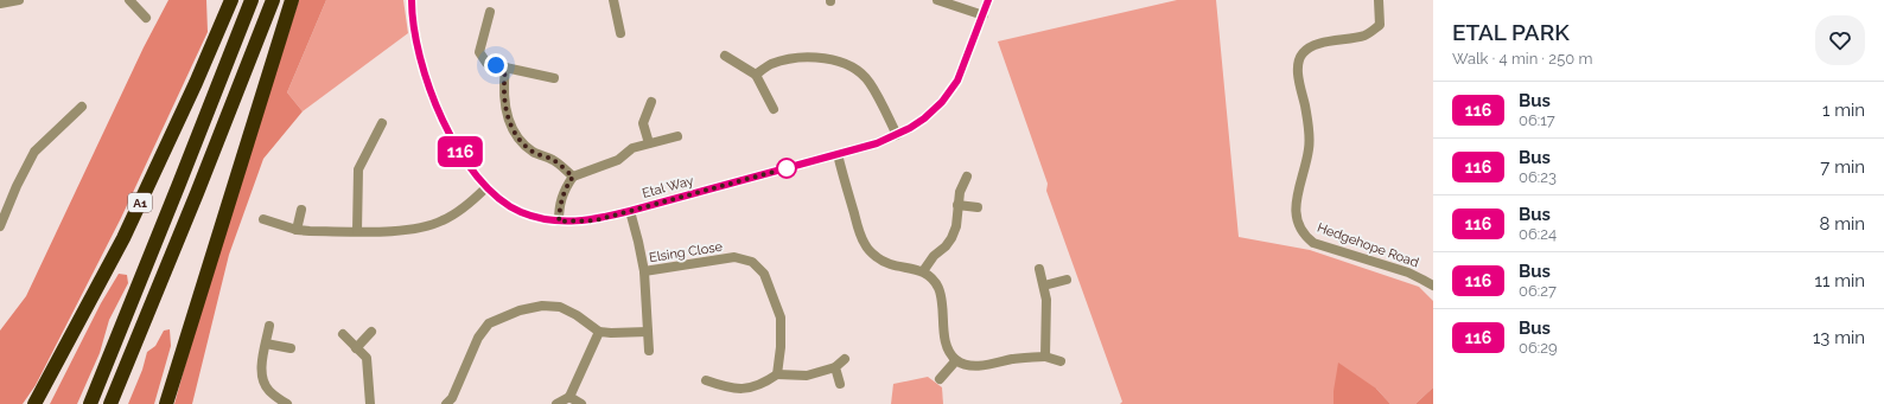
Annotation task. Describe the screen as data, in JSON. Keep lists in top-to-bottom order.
{
  "streets": {
    "highway": ["A1"],
    "street": ["Etal Way", "Hedgehope Road", "Elsing Close"]
  },
  "lines": ["bus line 116"],
  "page": {
    "on_map": "116",
    "heading": ["ETAL PARK", "Walk · 4 min · 250 m"],
    "list": [
      {
        "mark": "116",
        "name": "Bus",
        "note": "06:17",
        "value": "1 min"
      },
      {
        "mark": "116",
        "name": "Bus",
        "note": "06:23",
        "value": "7 min"
      },
      {
        "mark": "116",
        "name": "Bus",
        "note": "06:24",
        "value": "8 min"
      },
      {
        "mark": "116",
        "name": "Bus",
        "note": "06:27",
        "value": "11 min"
      },
      {
        "mark": "116",
        "name": "Bus",
        "note": "06:29",
        "value": "13 min"
      }
    ]
  }
}
